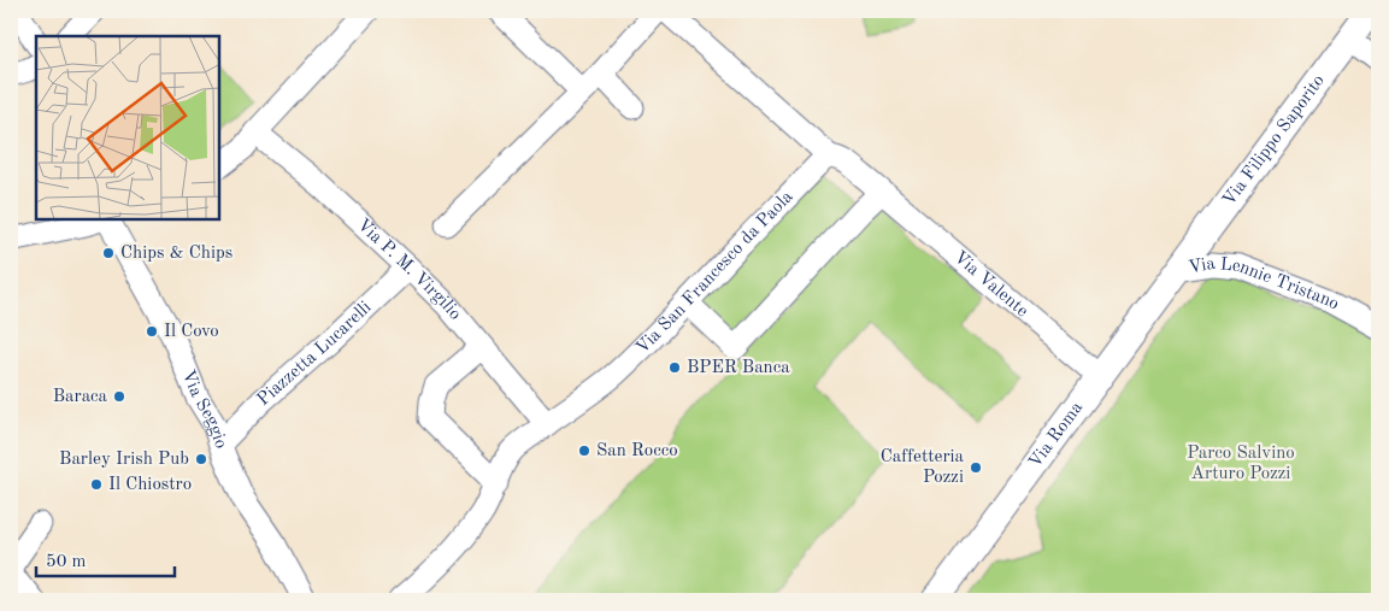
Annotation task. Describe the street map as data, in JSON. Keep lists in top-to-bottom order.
{
  "streets": {
    "street": [
      "Via Filippo Saporito",
      "Via P. M. Virgilio",
      "Via San Francesco da Paola",
      "Via Valente",
      "Via Lennie Tristano",
      "Piazzetta Lucarelli",
      "Via Seggio",
      "Via Roma"
    ]
  },
  "crossings": [
    ["Via Filippo Saporito", "Via Lennie Tristano"],
    ["Via Filippo Saporito", "Via Roma"],
    ["Via P. M. Virgilio", "Via San Francesco da Paola"],
    ["Via P. M. Virgilio", "Piazzetta Lucarelli"],
    ["Via Valente", "Via Roma"],
    ["Via Lennie Tristano", "Via Roma"],
    ["Piazzetta Lucarelli", "Via Seggio"]
  ],
  "parks": ["Parco Salvino Arturo Pozzi"],
  "places": [
    "Chips & Chips",
    "Il Covo",
    "BPER Banca",
    "Baraca",
    "San Rocco",
    "Barley Irish Pub",
    "Caffetteria Pozzi",
    "Il Chiostro"
  ],
  "scale_bar": "50 m"
}
